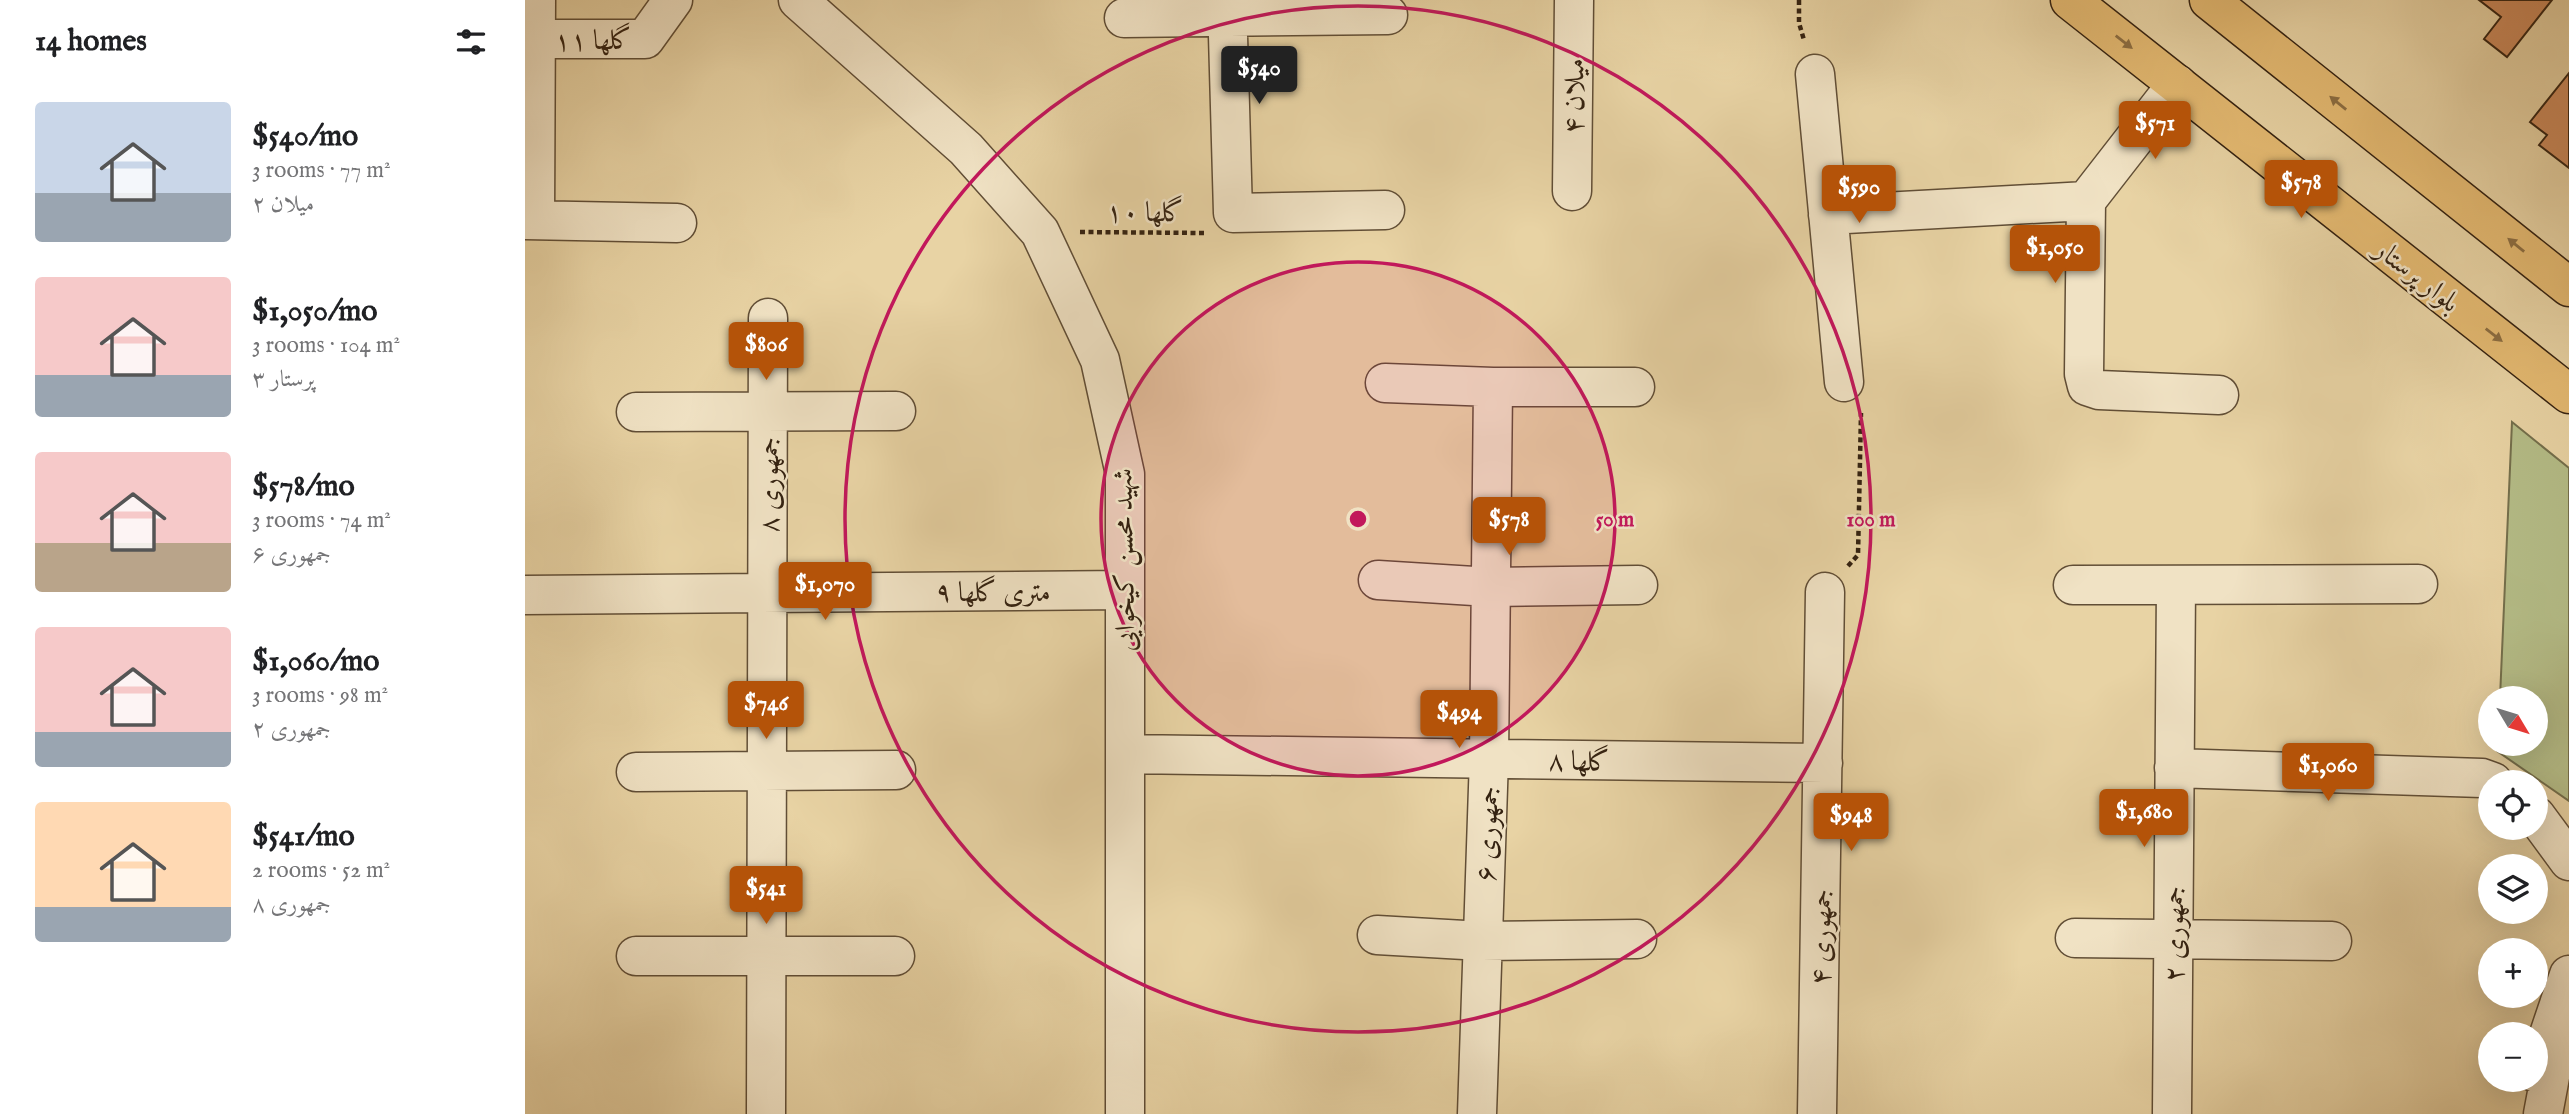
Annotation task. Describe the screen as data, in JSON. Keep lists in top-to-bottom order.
{
  "streets": {
    "main road": ["بلوار پرستار"],
    "street": [
      "گلها ۱۱",
      "میلان ۴",
      "جمهوری ۸",
      "شهید محسن کیخوایی",
      "۹ متری گلها",
      "گلها ۸",
      "جمهوری ۶",
      "جمهوری ۲",
      "جمهوری ۴"
    ],
    "path": ["گلها ۱۰"]
  },
  "crossings": [
    ["گلها ۱۰", "شهید محسن کیخوایی"],
    ["جمهوری ۸", "۹ متری گلها"],
    ["شهید محسن کیخوایی", "۹ متری گلها"],
    ["شهید محسن کیخوایی", "گلها ۸"],
    ["گلها ۸", "جمهوری ۶"],
    ["گلها ۸", "جمهوری ۴"]
  ],
  "north": "bottom right",
  "page": {
    "heading": "14 homes",
    "price": [
      "$540",
      "$571",
      "$578",
      "$590",
      "$1,050",
      "$806",
      "$578",
      "$1,070",
      "$746",
      "$494",
      "$1,060",
      "$1,680",
      "$948",
      "$541"
    ],
    "list": [
      {
        "name": "$540/mo",
        "note": "3 rooms · 77 m² · میلان ۲"
      },
      {
        "name": "$1,050/mo",
        "note": "3 rooms · 104 m² · پرستار ۳"
      },
      {
        "name": "$578/mo",
        "note": "3 rooms · 74 m² · جمهوری ۶"
      },
      {
        "name": "$1,060/mo",
        "note": "3 rooms · 98 m² · جمهوری ۲"
      },
      {
        "name": "$541/mo",
        "note": "2 rooms · 52 m² · جمهوری ۸"
      }
    ],
    "map_buttons": ["+", "−"]
  },
  "rings": ["50 m", "100 m"]
}
